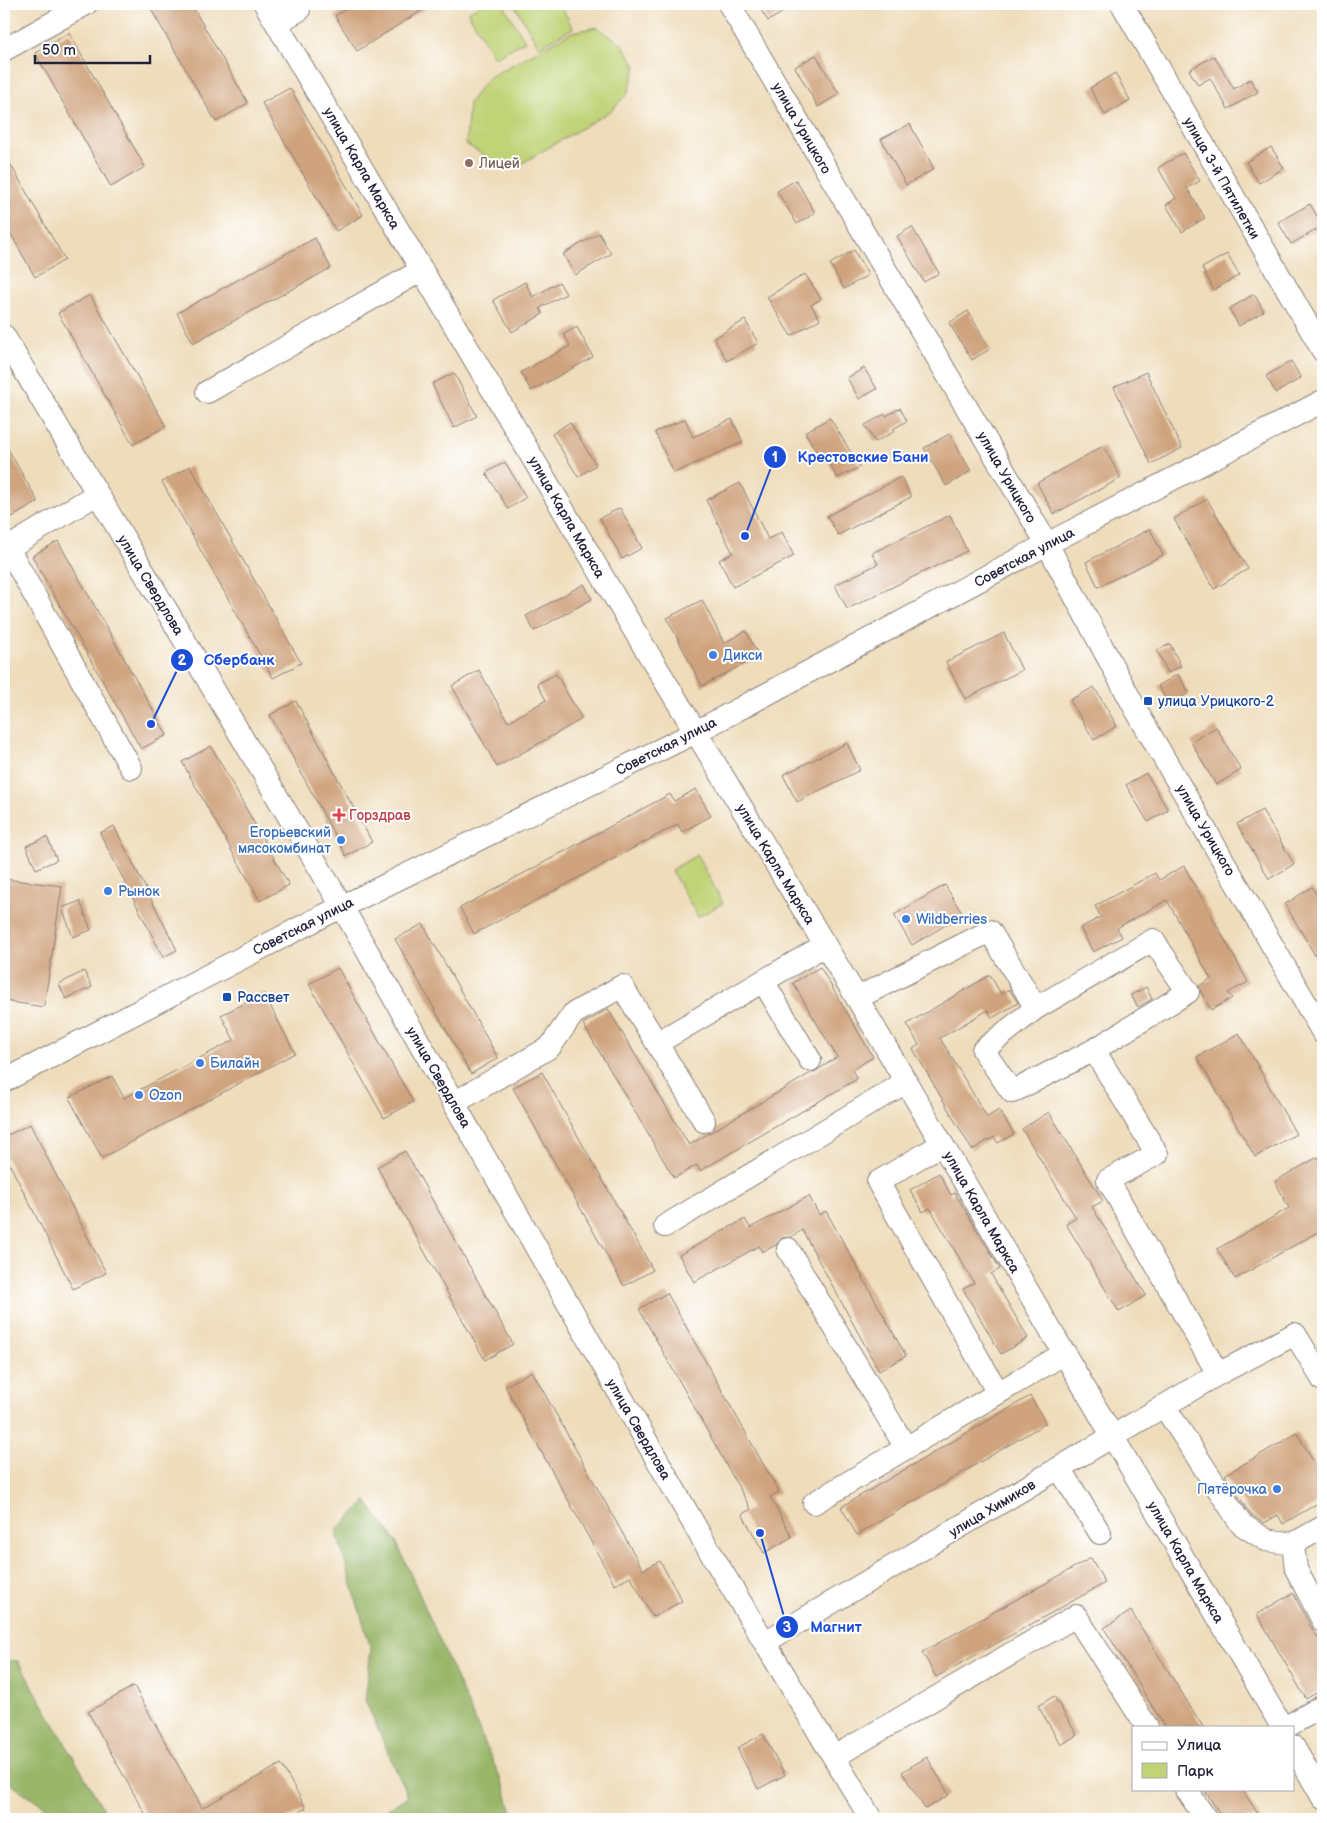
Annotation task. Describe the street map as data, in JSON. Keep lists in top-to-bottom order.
{
  "streets": {
    "street": [
      "улица Урицкого",
      "улица Карла Маркса",
      "улица 3-й Пятилетки",
      "Советская улица",
      "улица Свердлова",
      "улица Химиков"
    ]
  },
  "crossings": [
    ["улица Урицкого", "Советская улица"],
    ["улица Карла Маркса", "Советская улица"],
    ["улица Карла Маркса", "улица Химиков"],
    ["Советская улица", "улица Свердлова"],
    ["улица Свердлова", "улица Химиков"]
  ],
  "places": {
    "other": [
      "Лицей",
      "Крестовские Бани",
      "Дикси",
      "Сбербанк",
      "Егорьевский мясокомбинат",
      "Рынок",
      "Wildberries",
      "Билайн",
      "Ozon",
      "Пятёрочка",
      "Магнит"
    ],
    "transit": ["улица Урицкого-2", "Рассвет"],
    "health": ["Горздрав"]
  },
  "legend": ["Улица", "Парк"],
  "scale_bar": "50 m"
}
